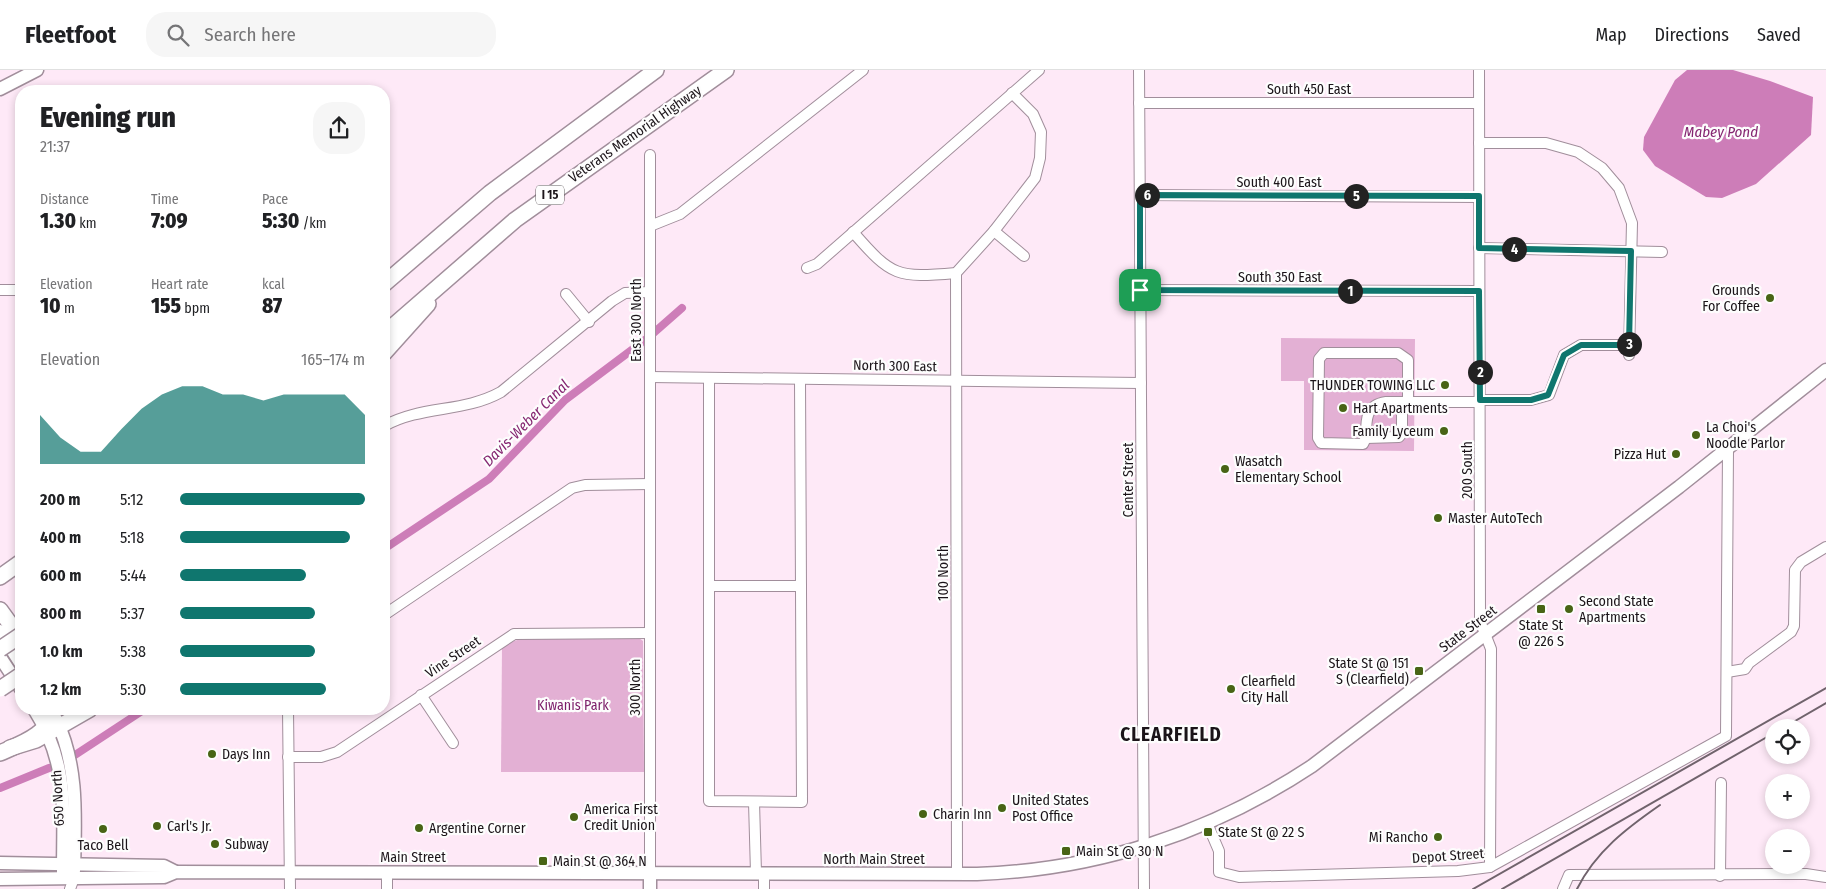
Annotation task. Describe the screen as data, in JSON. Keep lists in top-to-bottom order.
{
  "streets": {
    "highway": ["Veterans Memorial Highway", "I 15"],
    "main road": [
      "State Street",
      "300 North",
      "650 North",
      "Main Street",
      "North Main Street"
    ],
    "street": [
      "South 450 East",
      "South 400 East",
      "South 350 East",
      "East 300 North",
      "North 300 East",
      "200 South",
      "Center Street",
      "100 North",
      "Vine Street",
      "Depot Street"
    ]
  },
  "crossings": [
    ["South 450 East", "200 South"],
    ["South 450 East", "Center Street"],
    ["South 400 East", "200 South"],
    ["South 400 East", "Center Street"],
    ["South 350 East", "200 South"],
    ["South 350 East", "Center Street"],
    ["East 300 North", "North 300 East"],
    ["East 300 North", "300 North"],
    ["North 300 East", "Center Street"],
    ["North 300 East", "100 North"],
    ["200 South", "State Street"],
    ["200 South", "Depot Street"],
    ["Center Street", "State Street"],
    ["100 North", "North Main Street"],
    ["State Street", "Depot Street"],
    ["State Street", "North Main Street"],
    ["Vine Street", "300 North"],
    ["300 North", "Main Street"],
    ["300 North", "North Main Street"],
    ["650 North", "Main Street"],
    ["Main Street", "North Main Street"]
  ],
  "districts": ["CLEARFIELD"],
  "water": ["Mabey Pond", "Davis-Weber Canal"],
  "parks": ["Kiwanis Park"],
  "places": {
    "other": [
      "Grounds For Coffee",
      "THUNDER TOWING LLC",
      "Hart Apartments",
      "Family Lyceum",
      "La Choi's Noodle Parlor",
      "Pizza Hut",
      "Wasatch Elementary School",
      "Master AutoTech",
      "Second State Apartments",
      "Clearfield City Hall",
      "Days Inn",
      "United States Post Office",
      "Charin Inn",
      "America First Credit Union",
      "Carl's Jr.",
      "Argentine Corner",
      "Taco Bell",
      "Mi Rancho",
      "Subway"
    ],
    "transit": [
      "State St @ 226 S",
      "State St @ 151 S (Clearfield)",
      "State St @ 22 S",
      "Main St @ 30 N",
      "Main St @ 364 N"
    ]
  },
  "page": {
    "header": "Fleetfoot",
    "search": "Search here",
    "nav": ["Map", "Directions", "Saved"],
    "heading": ["Evening run", "21:37"],
    "stats": [
      ["Distance", "1.30 km"],
      ["Time", "7:09"],
      ["Pace", "5:30 /km"],
      ["Elevation", "10 m"],
      ["Heart rate", "155 bpm"],
      ["kcal", "87"]
    ],
    "pins": [
      "6",
      "5",
      "4",
      "1",
      "3",
      "2"
    ],
    "chart": ["Elevation", "165–174 m"],
    "list": [
      {
        "name": "200 m",
        "note": "5:12"
      },
      {
        "name": "400 m",
        "note": "5:18"
      },
      {
        "name": "600 m",
        "note": "5:44"
      },
      {
        "name": "800 m",
        "note": "5:37"
      },
      {
        "name": "1.0 km",
        "note": "5:38"
      },
      {
        "name": "1.2 km",
        "note": "5:30"
      }
    ],
    "map_buttons": ["+", "−"]
  }
}
